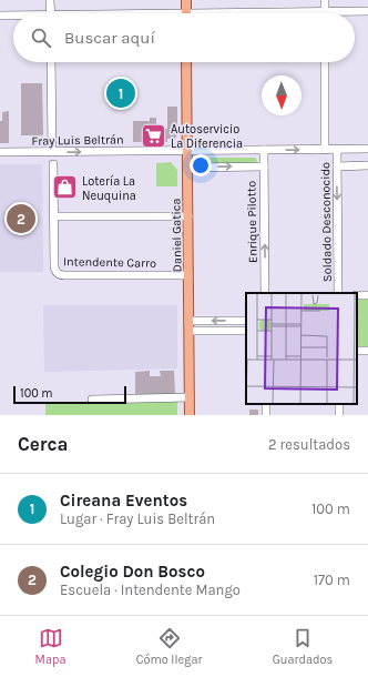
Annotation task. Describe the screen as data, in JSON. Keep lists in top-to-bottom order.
{
  "streets": {
    "main road": ["Daniel Gatica"],
    "street": [
      "Fray Luis Beltrán",
      "Enrique Pilotto",
      "Soldado Desconocido",
      "Intendente Carro"
    ]
  },
  "crossings": [
    ["Fray Luis Beltrán", "Enrique Pilotto"],
    ["Fray Luis Beltrán", "Soldado Desconocido"],
    ["Fray Luis Beltrán", "Daniel Gatica"],
    ["Daniel Gatica", "Intendente Carro"]
  ],
  "one_way": ["Enrique Pilotto", "Soldado Desconocido"],
  "places": {
    "supermarket": ["Autoservicio La Diferencia"],
    "shop": ["Lotería La Neuquina"]
  },
  "scale_bar": "100 m",
  "north": "bottom",
  "page": {
    "search": "Buscar aquí",
    "pins": ["1", "2"],
    "scale": "100 m",
    "heading": ["Cerca", "2 resultados"],
    "list": [
      {
        "mark": "1",
        "name": "Cireana Eventos",
        "note": "Lugar · Fray Luis Beltrán",
        "value": "100 m"
      },
      {
        "mark": "2",
        "name": "Colegio Don Bosco",
        "note": "Escuela · Intendente Mango",
        "value": "170 m"
      }
    ],
    "nav": ["Mapa", "Cómo llegar", "Guardados"]
  }
}
